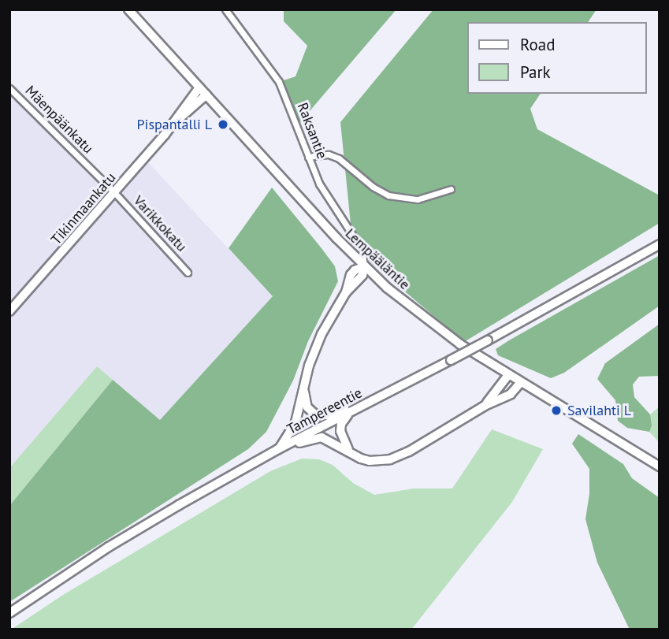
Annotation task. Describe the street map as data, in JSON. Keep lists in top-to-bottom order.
{
  "streets": {
    "main road": ["Tikinmaankatu", "Lempääläntie", "Tampereentie"],
    "street": ["Mäenpäänkatu", "Raksantie", "Varikkokatu"]
  },
  "crossings": [
    ["Mäenpäänkatu", "Tikinmaankatu"],
    ["Mäenpäänkatu", "Varikkokatu"],
    ["Raksantie", "Lempääläntie"],
    ["Tikinmaankatu", "Varikkokatu"],
    ["Tikinmaankatu", "Lempääläntie"]
  ],
  "places": ["Pispantalli L", "Savilahti L"],
  "legend": ["Road", "Park"]
}
